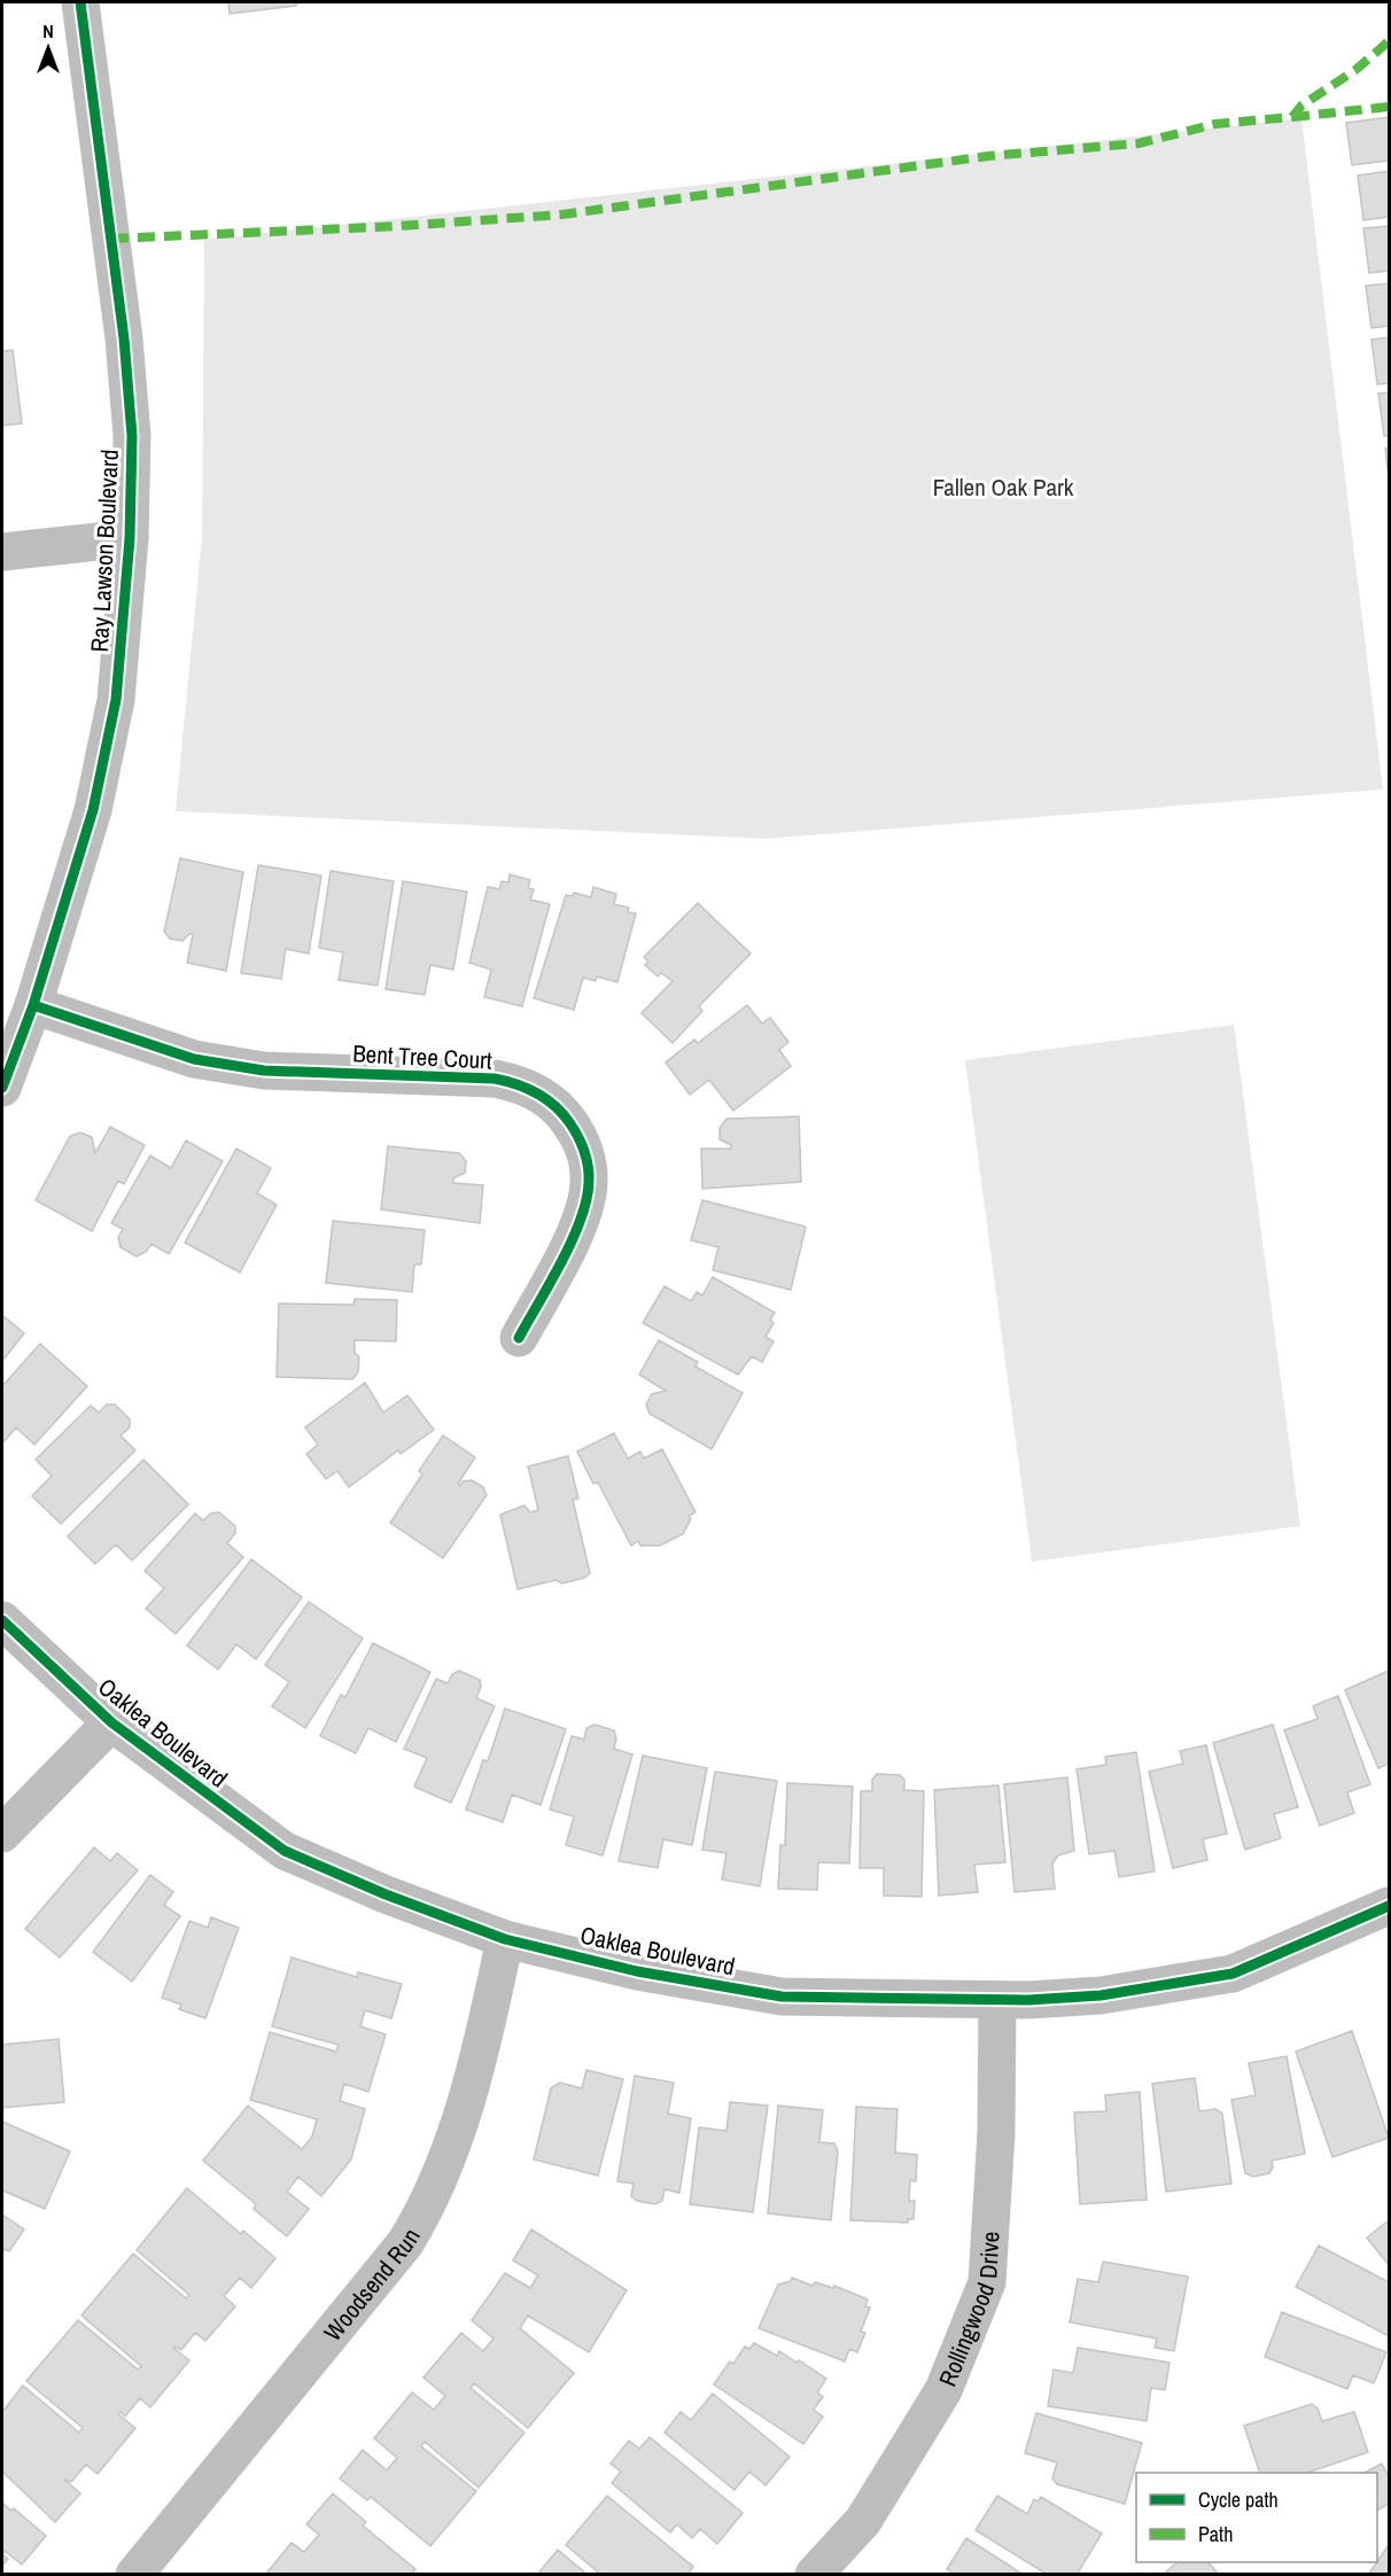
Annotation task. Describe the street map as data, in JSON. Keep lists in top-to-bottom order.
{
  "streets": {
    "street": [
      "Ray Lawson Boulevard",
      "Bent Tree Court",
      "Oaklea Boulevard",
      "Woodsend Run",
      "Rollingwood Drive"
    ]
  },
  "crossings": [
    ["Ray Lawson Boulevard", "Bent Tree Court"],
    ["Oaklea Boulevard", "Woodsend Run"],
    ["Oaklea Boulevard", "Rollingwood Drive"]
  ],
  "parks": ["Fallen Oak Park"],
  "legend": ["Cycle path", "Path"],
  "north": "top"
}
